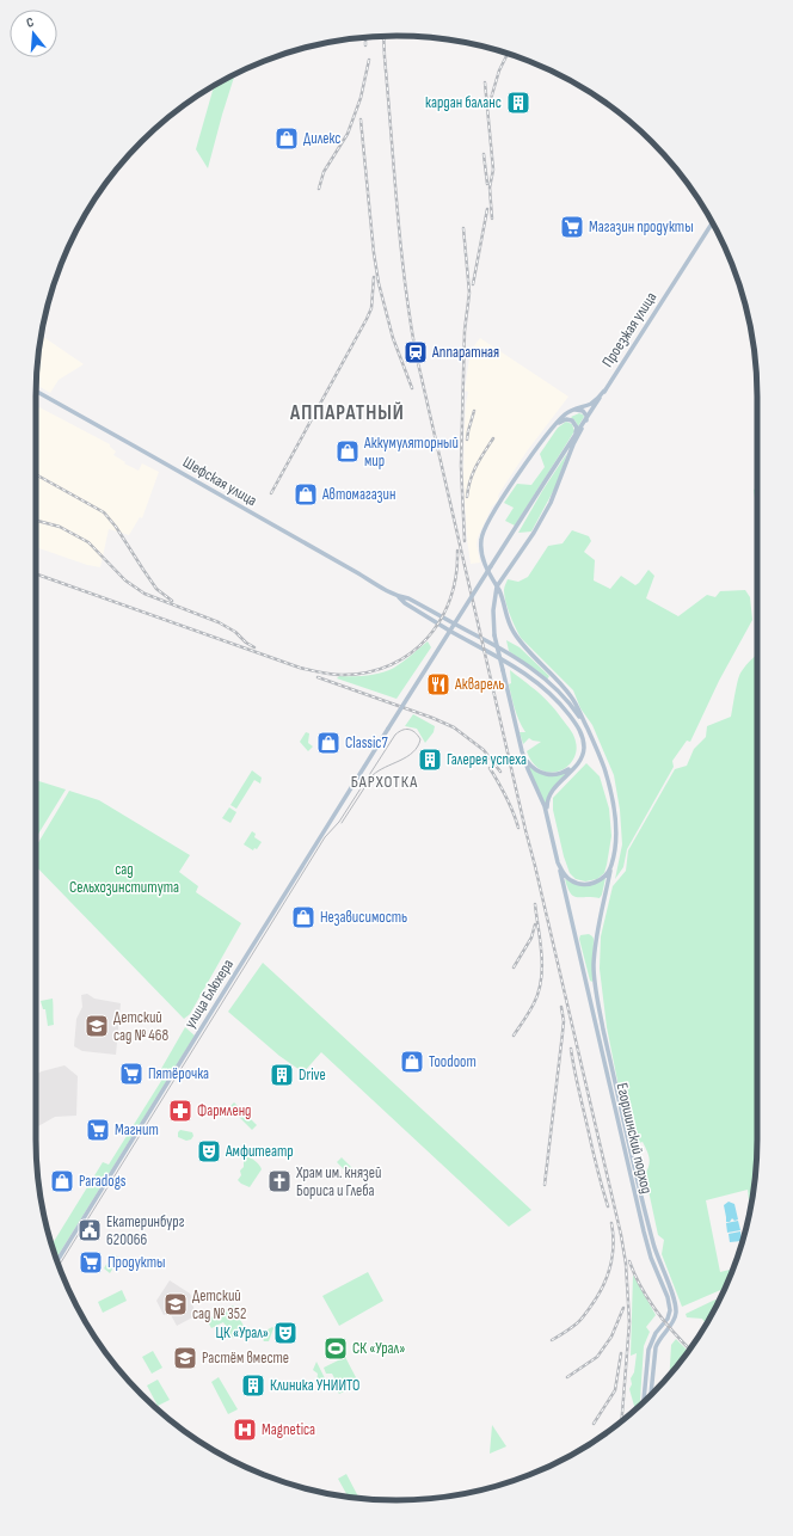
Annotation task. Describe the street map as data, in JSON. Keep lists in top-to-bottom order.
{
  "streets": {
    "main road": [
      "Проезжая улица",
      "Шефская улица",
      "улица Блюхера",
      "Егоршинский подход"
    ]
  },
  "crossings": [
    ["Проезжая улица", "улица Блюхера"]
  ],
  "districts": ["АППАРАТНЫЙ", "БАРХОТКА"],
  "parks": ["сад Сельхозинститута"],
  "places": {
    "building": [
      "кардан баланс",
      "Галерея успеха",
      "Drive",
      "Клиника УНИИТО"
    ],
    "shop": [
      "Дилекс",
      "Аккумуляторный мир",
      "Автомагазин",
      "Classic7",
      "Независимость",
      "Toodoom",
      "Paradogs"
    ],
    "supermarket": [
      "Магазин продукты",
      "Пятёрочка",
      "Магнит",
      "Продукты"
    ],
    "station": ["Аппаратная"],
    "restaurant": ["Акварель"],
    "school or university": ["Детский сад № 468", "Детский сад № 352", "Растём вместе"],
    "pharmacy": ["Фармленд"],
    "theatre": ["Амфитеатр", "ЦК «Урал»"],
    "church": ["Храм им. князей Бориса и Глеба"],
    "public building": ["Екатеринбург 620066"],
    "sports": ["СК «Урал»"],
    "hospital": ["Magnetica"]
  },
  "north": "top"
}
